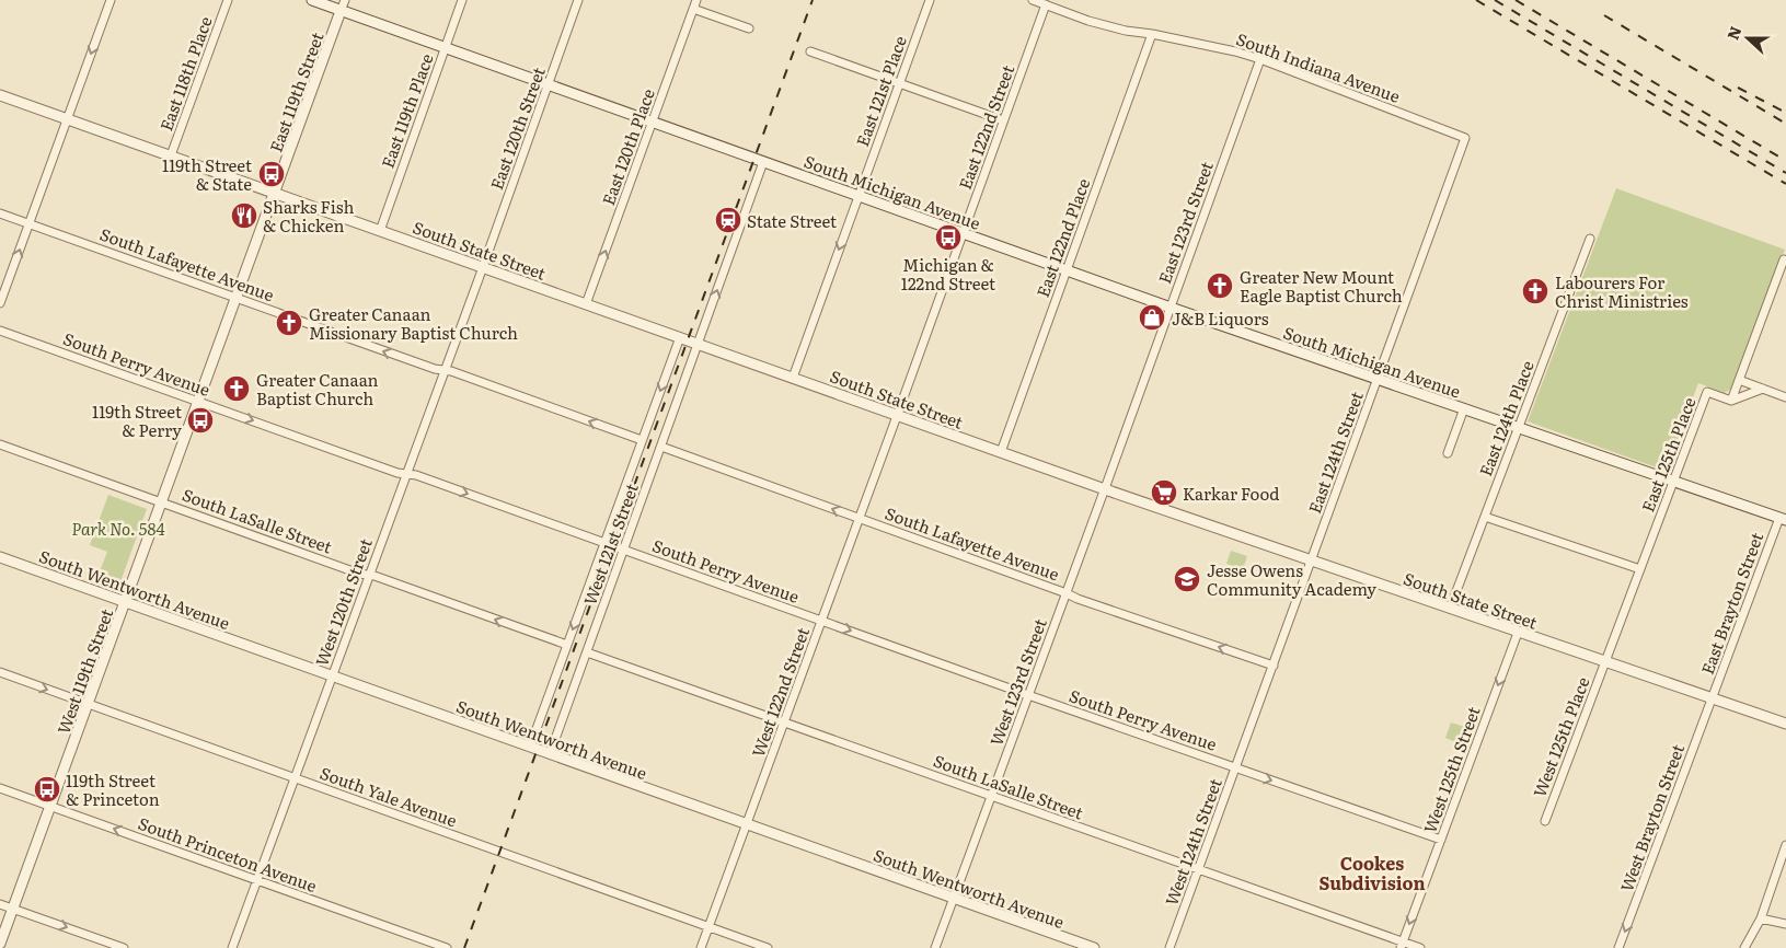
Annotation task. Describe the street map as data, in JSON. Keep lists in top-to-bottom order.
{
  "streets": {
    "street": [
      "South Indiana Avenue",
      "East 118th Place",
      "East 121st Place",
      "East 119th Street",
      "East 119th Place",
      "East 122nd Street",
      "East 120th Street",
      "East 120th Place",
      "South Michigan Avenue",
      "East 123rd Street",
      "East 122nd Place",
      "South State Street",
      "South Lafayette Avenue",
      "South Perry Avenue",
      "East 124th Place",
      "East 124th Street",
      "East 125th Place",
      "South LaSalle Street",
      "West 121st Street",
      "South Wentworth Avenue",
      "West 120th Street",
      "East Brayton Street",
      "West 119th Street",
      "West 123rd Street",
      "West 122nd Street",
      "West 125th Place",
      "West 125th Street",
      "South Yale Avenue",
      "West Brayton Street",
      "West 124th Street",
      "South Princeton Avenue"
    ]
  },
  "crossings": [
    ["South Indiana Avenue", "East 122nd Street"],
    ["South Indiana Avenue", "East 123rd Street"],
    ["South Indiana Avenue", "East 122nd Place"],
    ["South Indiana Avenue", "East 124th Street"],
    ["East 118th Place", "South State Street"],
    ["East 121st Place", "South Michigan Avenue"],
    ["East 121st Place", "South State Street"],
    ["East 119th Street", "South Michigan Avenue"],
    ["East 119th Street", "South State Street"],
    ["East 119th Street", "West 119th Street"],
    ["East 119th Place", "South Michigan Avenue"],
    ["East 119th Place", "South State Street"],
    ["East 122nd Street", "South Michigan Avenue"],
    ["East 122nd Street", "South State Street"],
    ["East 122nd Street", "West 122nd Street"],
    ["East 120th Street", "South Michigan Avenue"],
    ["East 120th Street", "South State Street"],
    ["East 120th Street", "West 120th Street"],
    ["East 120th Place", "South Michigan Avenue"],
    ["East 120th Place", "South State Street"],
    ["South Michigan Avenue", "East 123rd Street"],
    ["South Michigan Avenue", "East 122nd Place"],
    ["South Michigan Avenue", "East 124th Place"],
    ["South Michigan Avenue", "East 124th Street"],
    ["South Michigan Avenue", "East 125th Place"],
    ["South Michigan Avenue", "West 121st Street"],
    ["South Michigan Avenue", "East Brayton Street"],
    ["East 123rd Street", "South State Street"],
    ["East 123rd Street", "West 123rd Street"],
    ["East 122nd Place", "South State Street"],
    ["South State Street", "East 124th Place"],
    ["South State Street", "East 124th Street"],
    ["South State Street", "East 125th Place"],
    ["South State Street", "West 121st Street"],
    ["South State Street", "West 120th Street"],
    ["South State Street", "East Brayton Street"],
    ["South State Street", "West 119th Street"],
    ["South State Street", "West 123rd Street"],
    ["South State Street", "West 122nd Street"],
    ["South State Street", "West 125th Place"],
    ["South State Street", "West 125th Street"],
    ["South State Street", "West Brayton Street"],
    ["South State Street", "West 124th Street"],
    ["South Lafayette Avenue", "West 121st Street"],
    ["South Lafayette Avenue", "West 120th Street"],
    ["South Lafayette Avenue", "West 119th Street"],
    ["South Lafayette Avenue", "West 123rd Street"],
    ["South Lafayette Avenue", "West 122nd Street"],
    ["South Lafayette Avenue", "West 124th Street"],
    ["South Perry Avenue", "West 121st Street"],
    ["South Perry Avenue", "West 120th Street"],
    ["South Perry Avenue", "West 119th Street"],
    ["South Perry Avenue", "West 123rd Street"],
    ["South Perry Avenue", "West 122nd Street"],
    ["South Perry Avenue", "West 125th Street"],
    ["South Perry Avenue", "West 124th Street"],
    ["East 124th Street", "West 124th Street"],
    ["East 125th Place", "West 125th Place"],
    ["South LaSalle Street", "West 121st Street"],
    ["South LaSalle Street", "West 120th Street"],
    ["South LaSalle Street", "West 119th Street"],
    ["South LaSalle Street", "West 123rd Street"],
    ["South LaSalle Street", "West 122nd Street"],
    ["South LaSalle Street", "West 125th Street"],
    ["South LaSalle Street", "West 124th Street"],
    ["West 121st Street", "South Wentworth Avenue"],
    ["South Wentworth Avenue", "West 120th Street"],
    ["South Wentworth Avenue", "West 119th Street"],
    ["South Wentworth Avenue", "West 123rd Street"],
    ["South Wentworth Avenue", "West 122nd Street"],
    ["West 120th Street", "South Yale Avenue"],
    ["West 120th Street", "South Princeton Avenue"],
    ["East Brayton Street", "West Brayton Street"],
    ["West 119th Street", "South Yale Avenue"],
    ["West 119th Street", "South Princeton Avenue"],
    ["West 122nd Street", "South Yale Avenue"]
  ],
  "one_way": [
    "East 121st Place",
    "East 120th Place",
    "South Lafayette Avenue",
    "South Perry Avenue",
    "West 125th Street",
    "West Brayton Street",
    "South Princeton Avenue"
  ],
  "districts": ["Cookes Subdivision"],
  "parks": ["Park No. 584"],
  "places": {
    "bus stop": [
      "119th Street & State",
      "Michigan & 122nd Street",
      "119th Street & Perry",
      "119th Street & Princeton"
    ],
    "restaurant": ["Sharks Fish & Chicken"],
    "station": ["State Street"],
    "church": [
      "Greater New Mount Eagle Baptist Church",
      "Labourers For Christ Ministries",
      "Greater Canaan Missionary Baptist Church",
      "Greater Canaan Baptist Church"
    ],
    "shop": ["J&B Liquors"],
    "supermarket": ["Karkar Food"],
    "school or university": ["Jesse Owens Community Academy"]
  },
  "north": "left"
}
